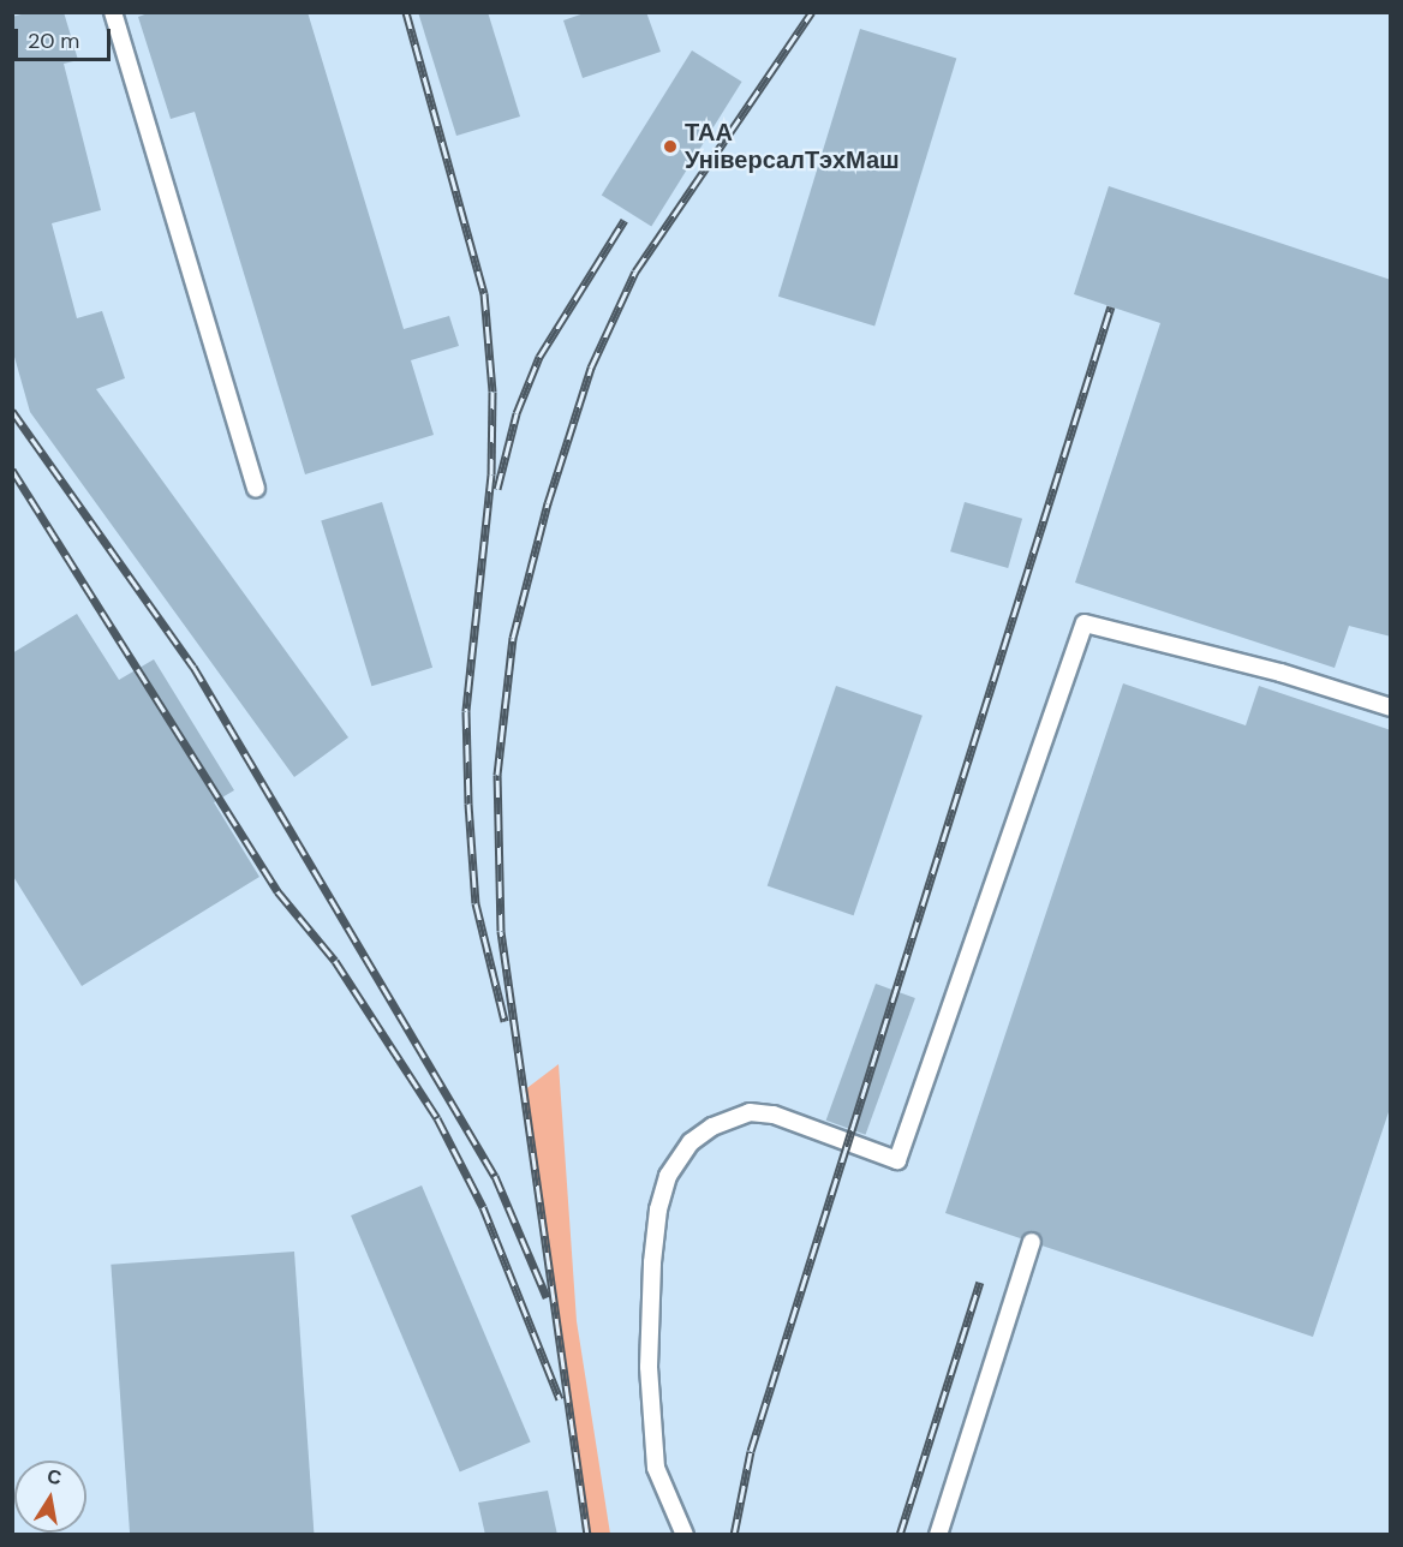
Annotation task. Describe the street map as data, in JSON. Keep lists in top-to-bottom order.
{
  "places": ["ТАА УніверсалТэхМаш"],
  "scale_bar": "20 m",
  "north": "top"
}
